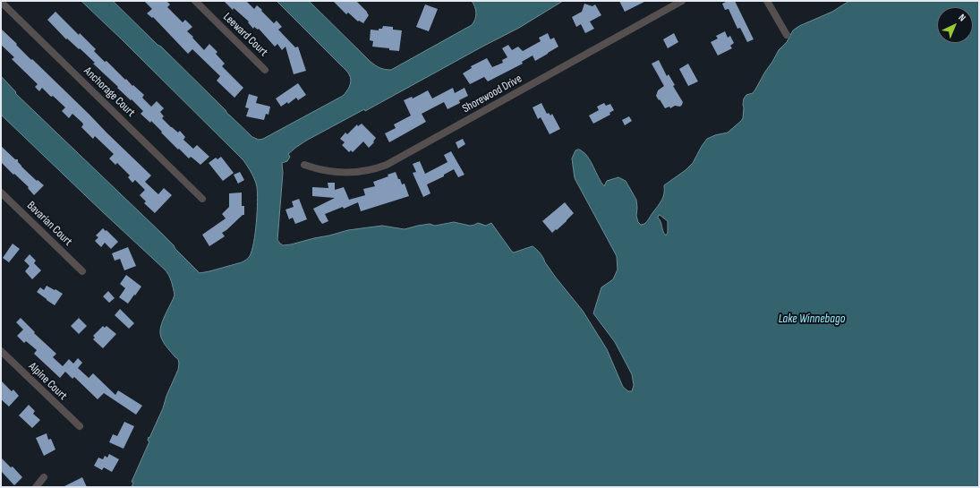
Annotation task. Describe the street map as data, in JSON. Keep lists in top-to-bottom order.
{
  "streets": {
    "street": [
      "Leeward Court",
      "Anchorage Court",
      "Shorewood Drive",
      "Bavarian Court",
      "Alpine Court"
    ]
  },
  "water": ["Lake Winnebago"],
  "north": "top right"
}
